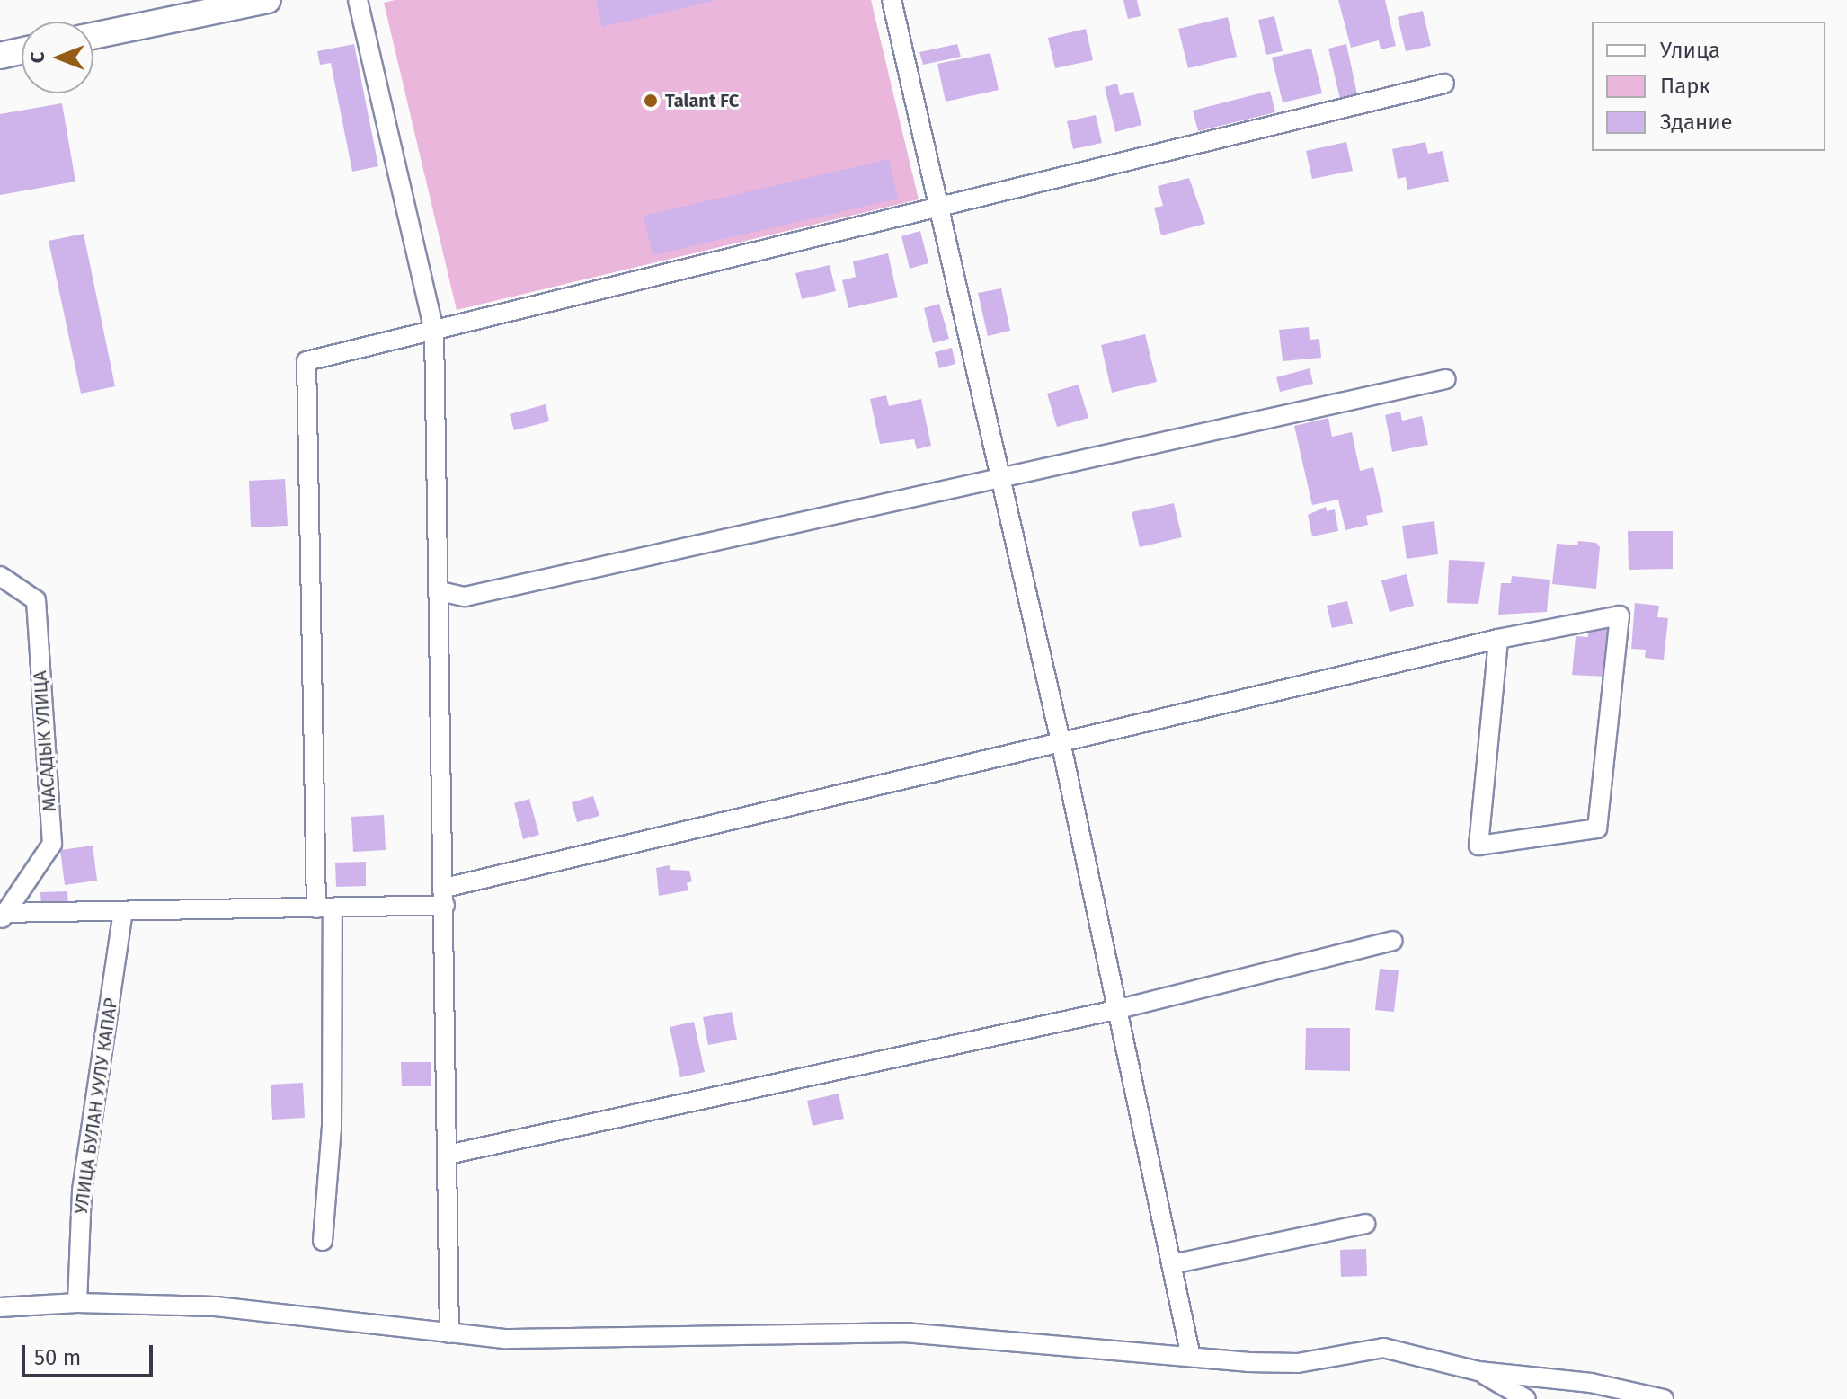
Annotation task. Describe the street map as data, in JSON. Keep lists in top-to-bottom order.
{
  "streets": {
    "street": ["МАСАДЫК УЛИЦА", "УЛИЦА БУЛАН УУЛУ КАПАР"]
  },
  "places": ["Talant FC"],
  "legend": ["Улица", "Парк", "Здание"],
  "scale_bar": "50 m",
  "north": "left"
}
